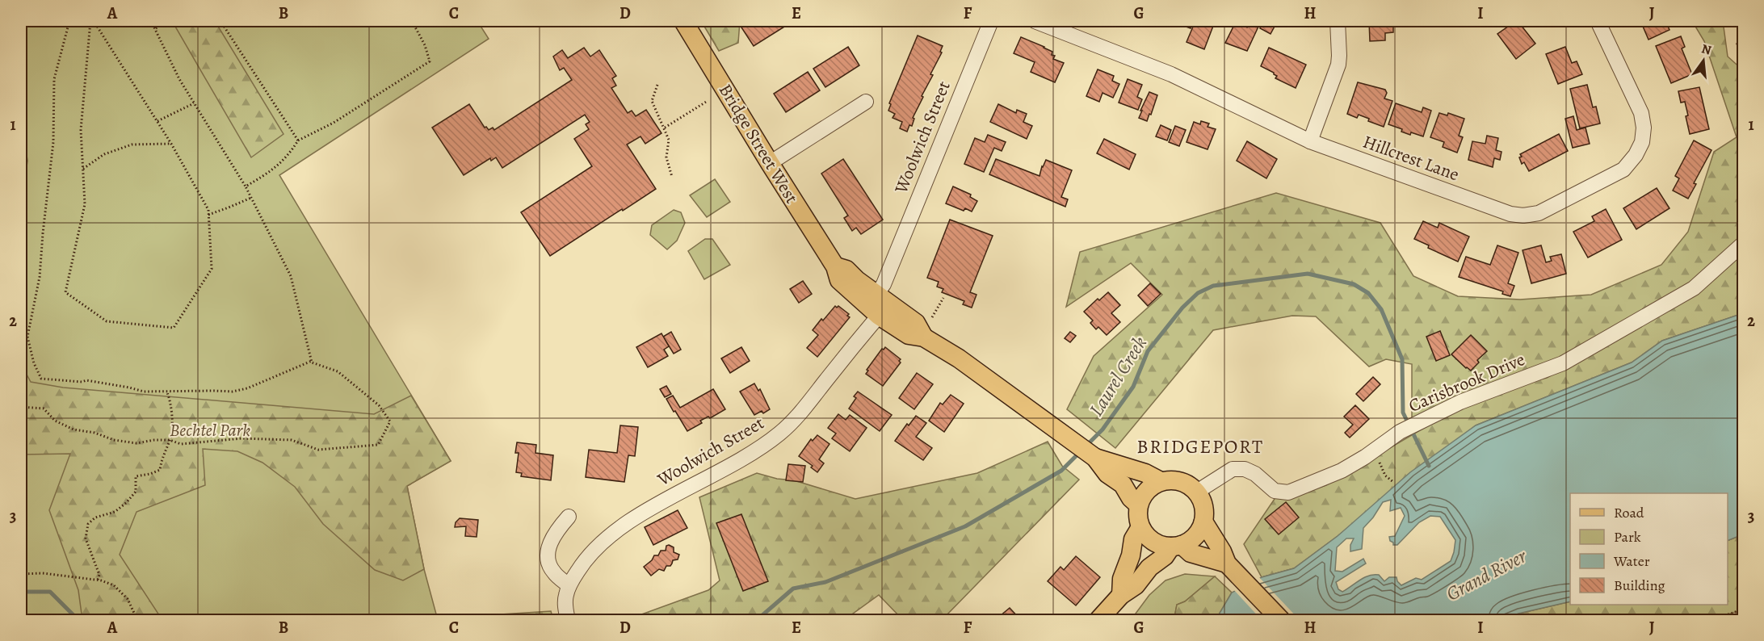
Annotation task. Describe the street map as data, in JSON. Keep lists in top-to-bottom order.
{
  "streets": {
    "main road": ["Bridge Street West"],
    "street": ["Woolwich Street", "Hillcrest Lane", "Carisbrook Drive"]
  },
  "crossings": [
    ["Woolwich Street", "Bridge Street West"],
    ["Bridge Street West", "Carisbrook Drive"]
  ],
  "districts": ["BRIDGEPORT"],
  "water": ["Laurel Creek", "Grand River"],
  "parks": ["Bechtel Park"],
  "legend": [
    "Road",
    "Park",
    "Water",
    "Building"
  ],
  "north": "top",
  "grid": {
    "columns": [
      "A",
      "B",
      "C",
      "D",
      "E",
      "F",
      "G",
      "H",
      "I",
      "J"
    ],
    "rows": ["1", "2", "3"]
  }
}
